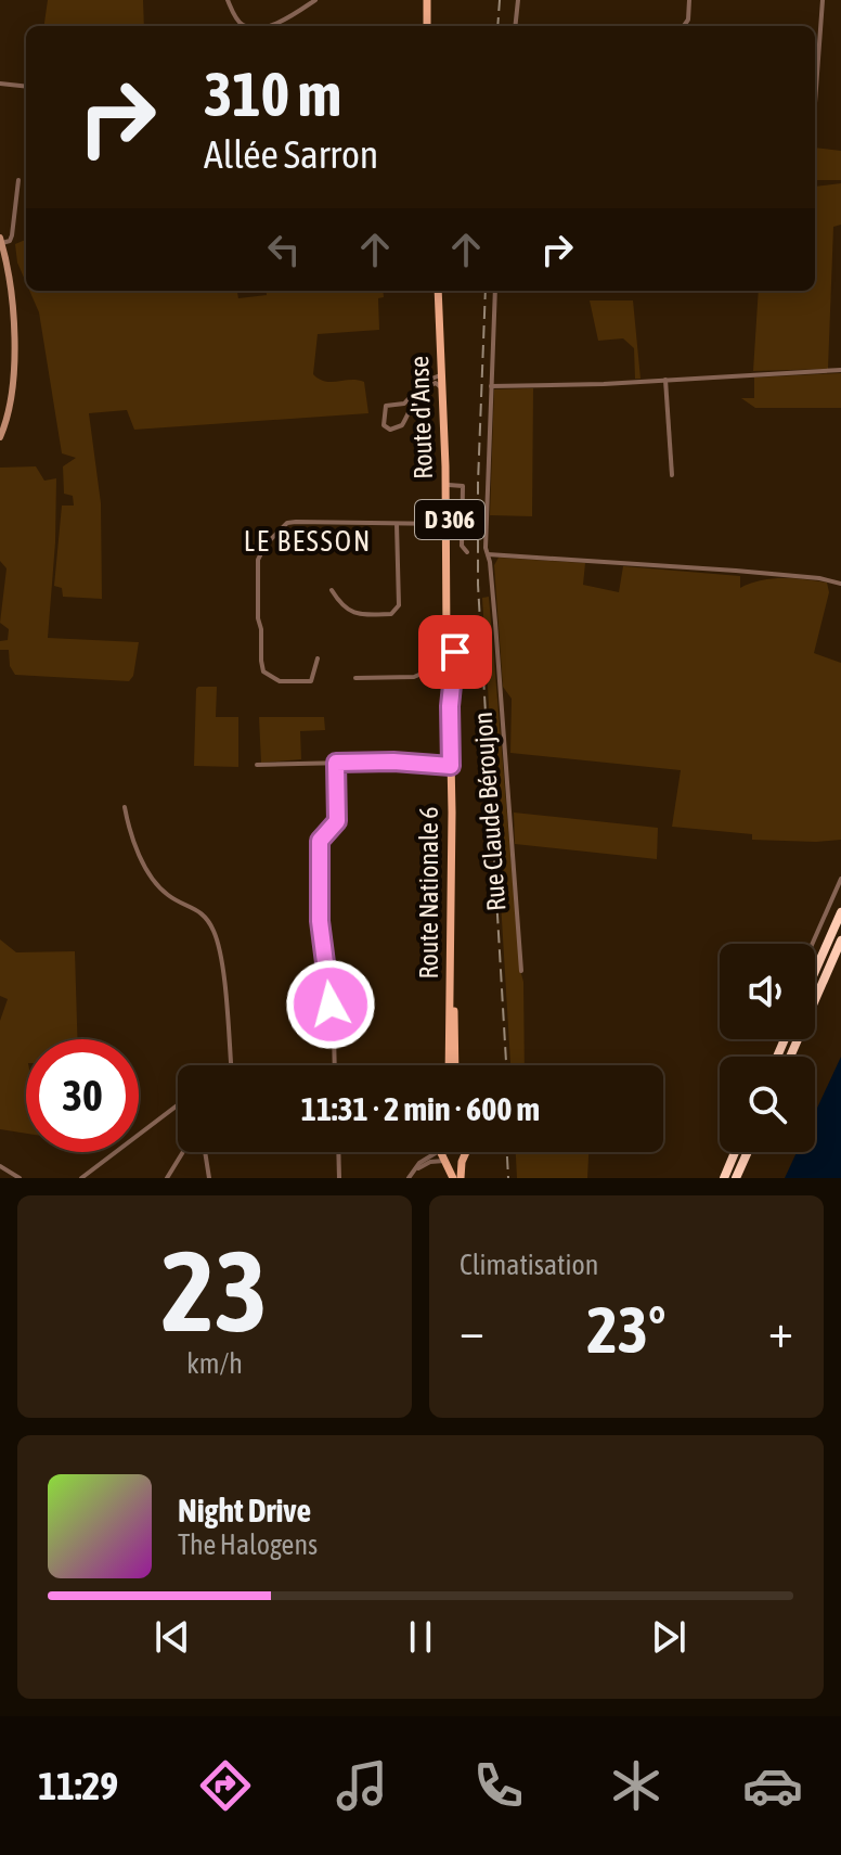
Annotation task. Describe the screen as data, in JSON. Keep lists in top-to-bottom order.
{
  "streets": {
    "main road": ["Route d'Anse", "D 306", "Route Nationale 6"],
    "street": ["Rue Claude Béroujon"]
  },
  "crossings": [
    ["Route d'Anse", "Route Nationale 6"]
  ],
  "districts": ["LE BESSON"],
  "page": {
    "turn": ["310 m", "Allée Sarron"],
    "limit": "30",
    "trip": "11:31 · 2 min · 600 m",
    "tile": [
      ["23", "km/h"],
      "Climatisation"
    ],
    "heat": ["−", "23°", "+"],
    "song": ["Night Drive", "The Halogens"],
    "tabs": "11:29"
  }
}
